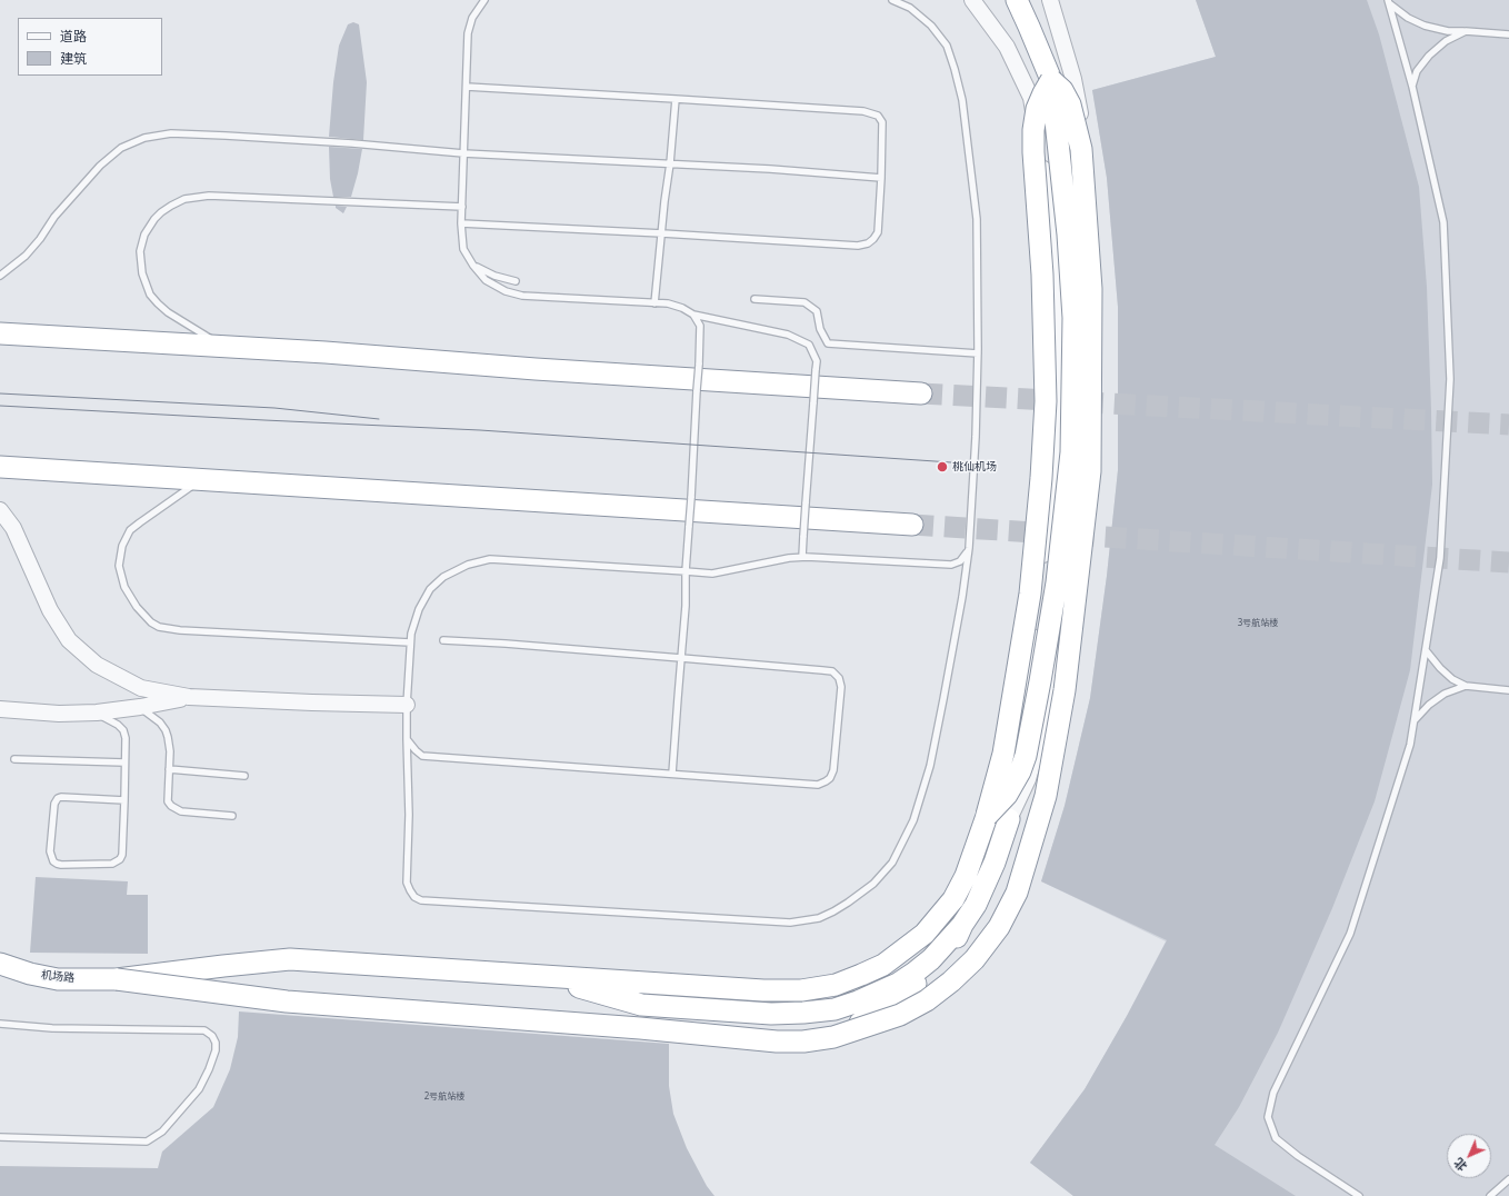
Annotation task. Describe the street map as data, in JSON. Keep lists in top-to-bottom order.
{
  "streets": {
    "highway": ["机场路"]
  },
  "places": ["桃仙机场"],
  "house_numbers": ["3号航站楼", "2号航站楼"],
  "legend": ["道路", "建筑"],
  "north": "bottom left"
}
